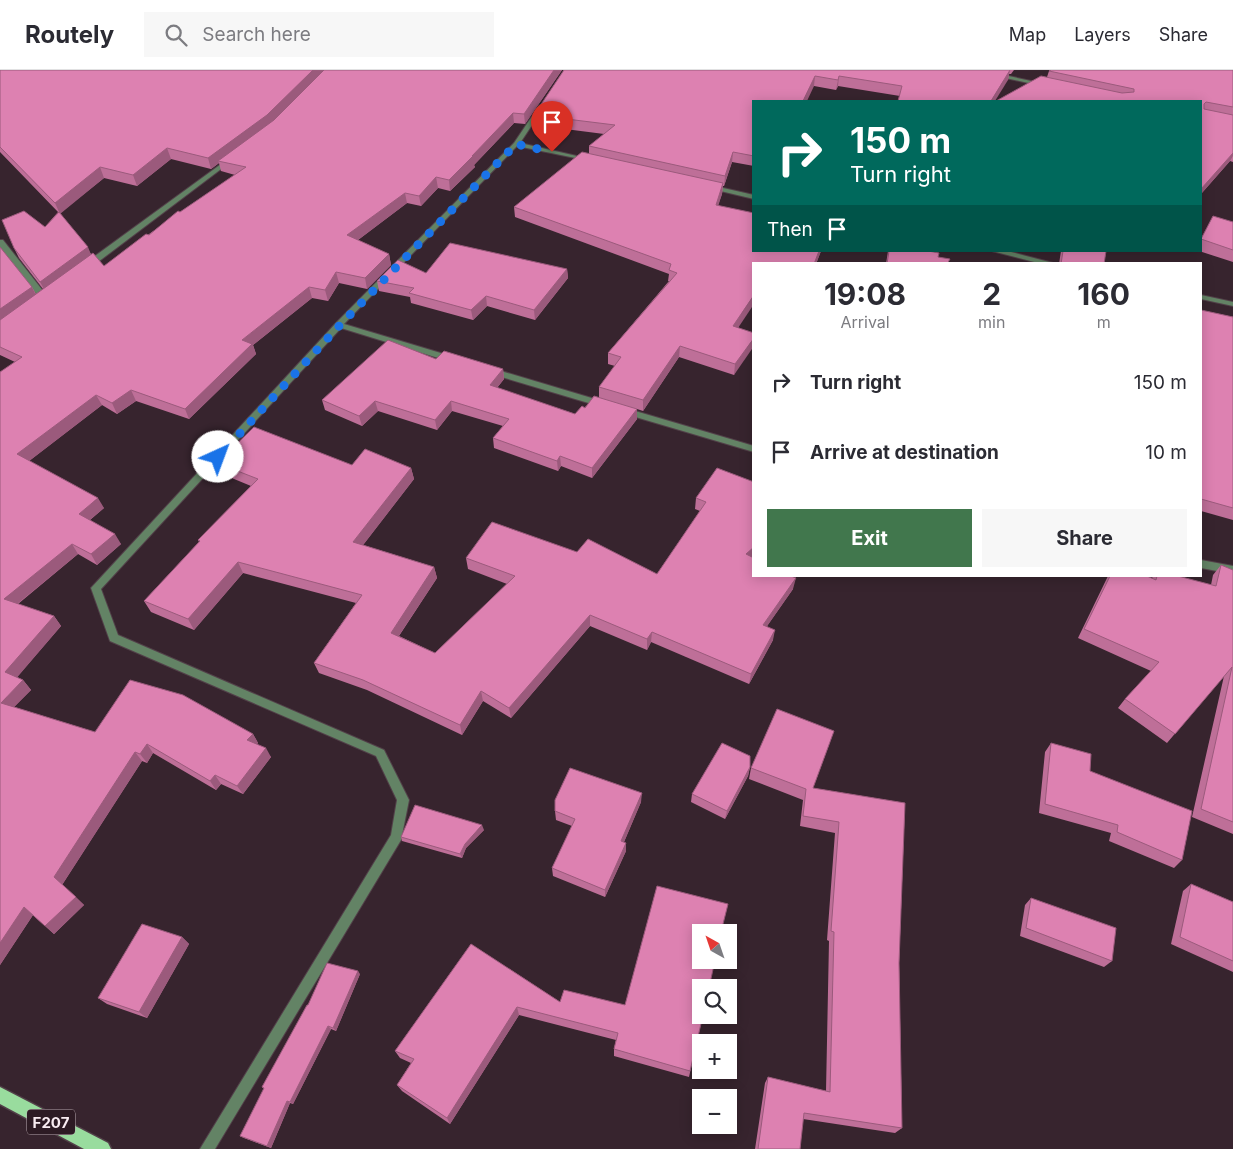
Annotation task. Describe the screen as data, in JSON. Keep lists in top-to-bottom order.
{
  "streets": {
    "main road": ["F207"]
  },
  "north": "top left",
  "page": {
    "header": "Routely",
    "search": "Search here",
    "nav": ["Map", "Layers", "Share"],
    "turn": ["150 m", "Turn right"],
    "then": "Then",
    "eta": [
      "19:08",
      "Arrival",
      "2",
      "min",
      "160",
      "m"
    ],
    "list": [
      {
        "name": "Turn right",
        "value": "150 m"
      },
      {
        "name": "Arrive at destination",
        "value": "10 m"
      }
    ],
    "buttons": ["Exit", "Share"],
    "map_buttons": ["+", "−"]
  }
}
